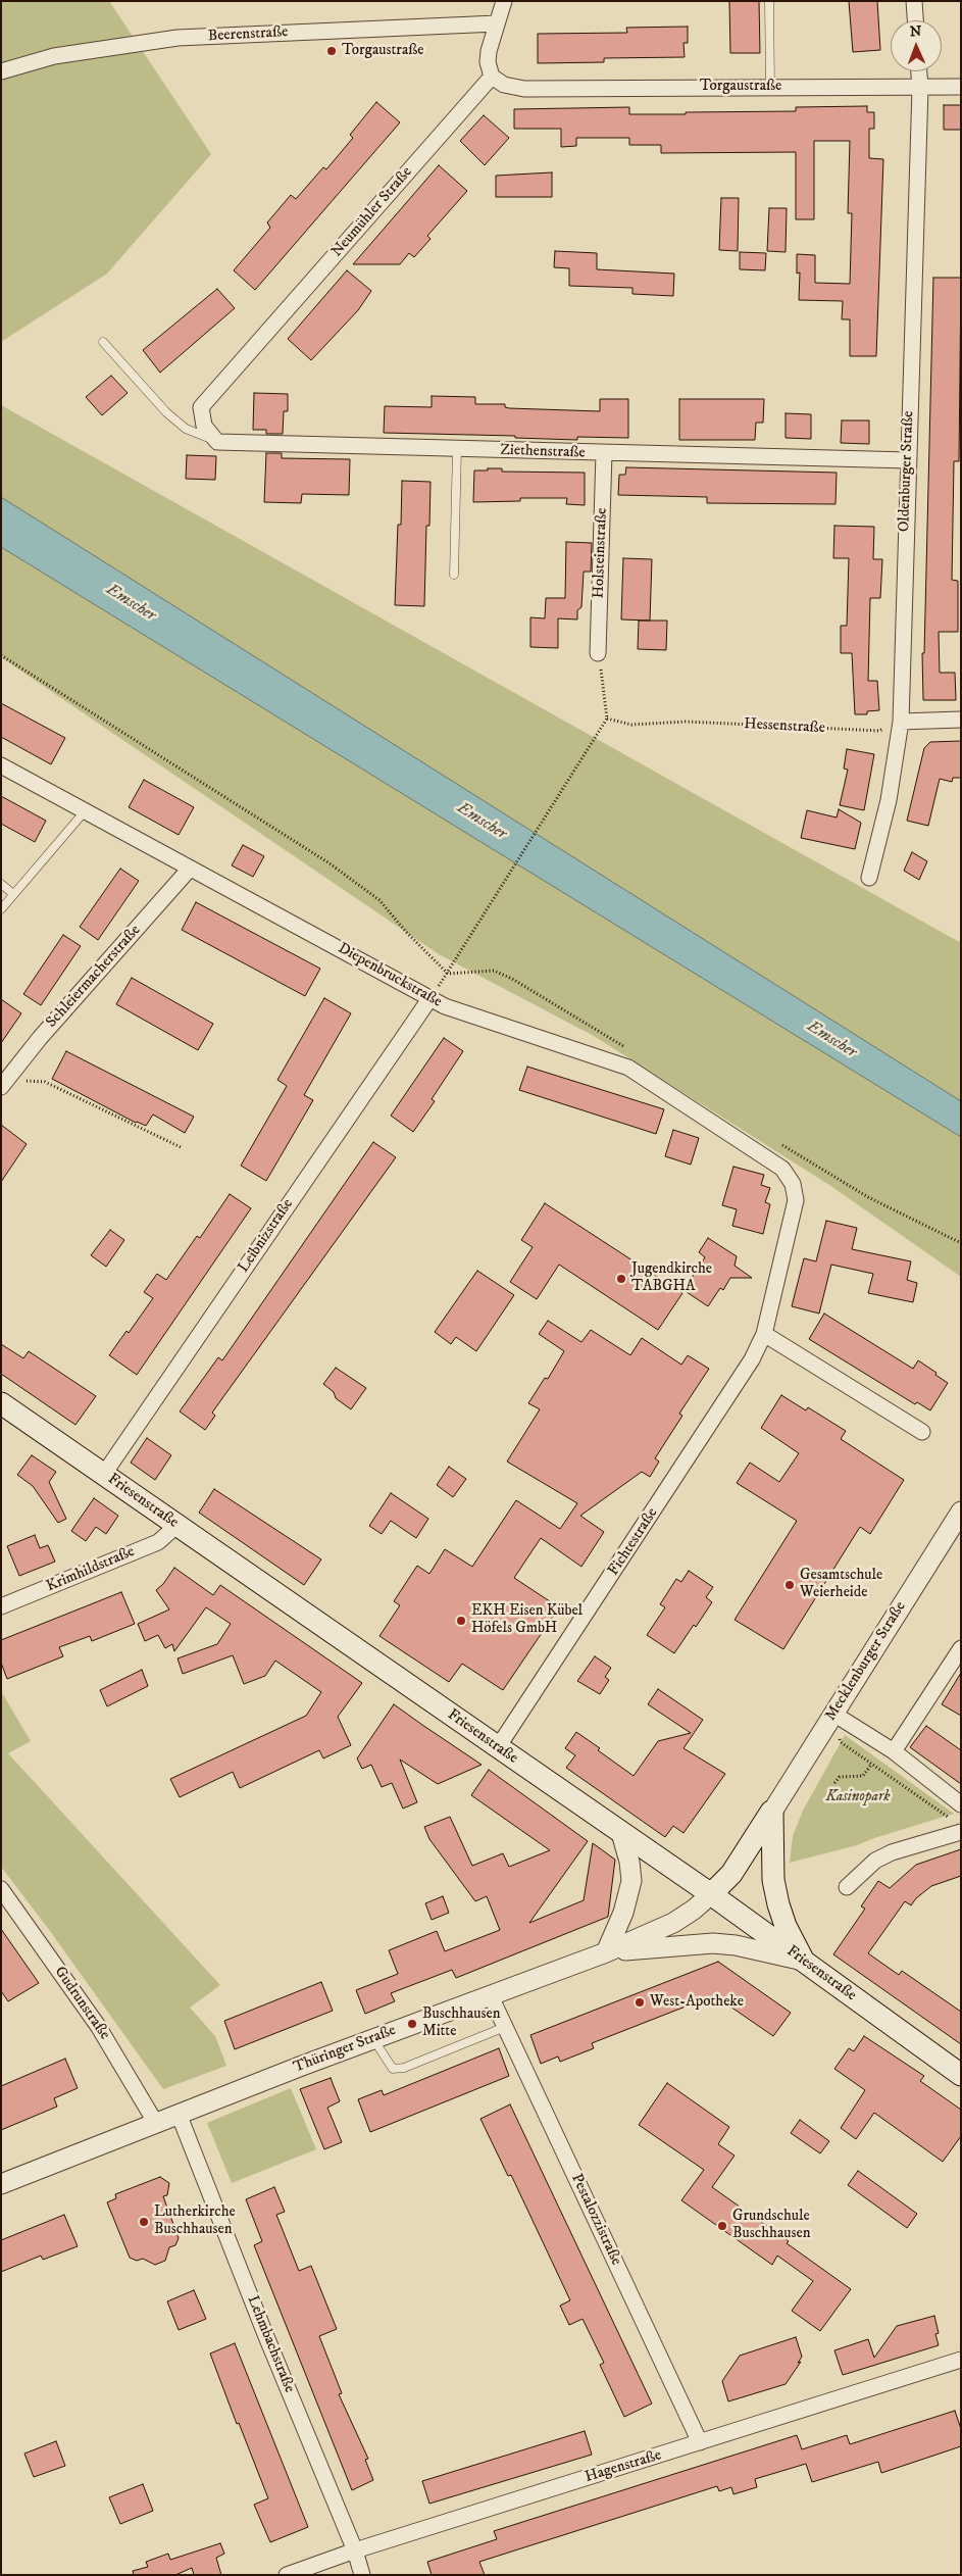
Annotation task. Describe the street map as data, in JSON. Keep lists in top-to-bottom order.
{
  "streets": {
    "main road": ["Friesenstraße", "Mecklenburger Straße"],
    "street": [
      "Beerenstraße",
      "Torgaustraße",
      "Neumühler Straße",
      "Ziethenstraße",
      "Oldenburger Straße",
      "Holsteinstraße",
      "Diepenbruckstraße",
      "Schleiermacherstraße",
      "Leibnizstraße",
      "Fichtestraße",
      "Krimhildstraße",
      "Gudrunstraße",
      "Thüringer Straße",
      "Pestalozzistraße",
      "Lehmbachstraße",
      "Hagenstraße"
    ],
    "path": ["Hessenstraße"]
  },
  "crossings": [
    ["Torgaustraße", "Neumühler Straße"],
    ["Torgaustraße", "Oldenburger Straße"],
    ["Neumühler Straße", "Ziethenstraße"],
    ["Ziethenstraße", "Oldenburger Straße"],
    ["Ziethenstraße", "Holsteinstraße"],
    ["Oldenburger Straße", "Hessenstraße"],
    ["Diepenbruckstraße", "Schleiermacherstraße"],
    ["Diepenbruckstraße", "Leibnizstraße"],
    ["Diepenbruckstraße", "Fichtestraße"],
    ["Leibnizstraße", "Friesenstraße"],
    ["Friesenstraße", "Fichtestraße"],
    ["Friesenstraße", "Krimhildstraße"],
    ["Friesenstraße", "Mecklenburger Straße"],
    ["Friesenstraße", "Thüringer Straße"],
    ["Mecklenburger Straße", "Thüringer Straße"],
    ["Gudrunstraße", "Thüringer Straße"],
    ["Thüringer Straße", "Pestalozzistraße"],
    ["Thüringer Straße", "Lehmbachstraße"],
    ["Pestalozzistraße", "Hagenstraße"],
    ["Lehmbachstraße", "Hagenstraße"]
  ],
  "water": ["Emscher"],
  "parks": ["Kasinopark"],
  "places": [
    "Torgaustraße",
    "Jugendkirche TABGHA",
    "Gesamtschule Weierheide",
    "EKH Eisen Kübel Höfels GmbH",
    "West-Apotheke",
    "Buschhausen Mitte",
    "Lutherkirche Buschhausen",
    "Grundschule Buschhausen"
  ],
  "north": "top"
}
